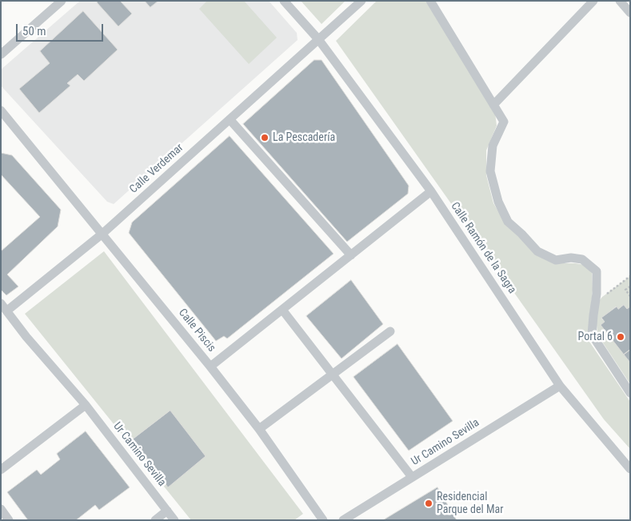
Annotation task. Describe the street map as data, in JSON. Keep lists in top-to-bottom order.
{
  "streets": {
    "street": [
      "Calle Verdemar",
      "Calle Ramón de la Sagra",
      "Calle Piscis",
      "Ur Camino Sevilla"
    ]
  },
  "crossings": [
    ["Calle Verdemar", "Calle Ramón de la Sagra"],
    ["Calle Verdemar", "Calle Piscis"],
    ["Calle Verdemar", "Ur Camino Sevilla"],
    ["Calle Ramón de la Sagra", "Calle Piscis"],
    ["Calle Ramón de la Sagra", "Ur Camino Sevilla"]
  ],
  "places": ["La Pescadería", "Portal 6", "Residencial Parque del Mar"],
  "scale_bar": "50 m"
}
